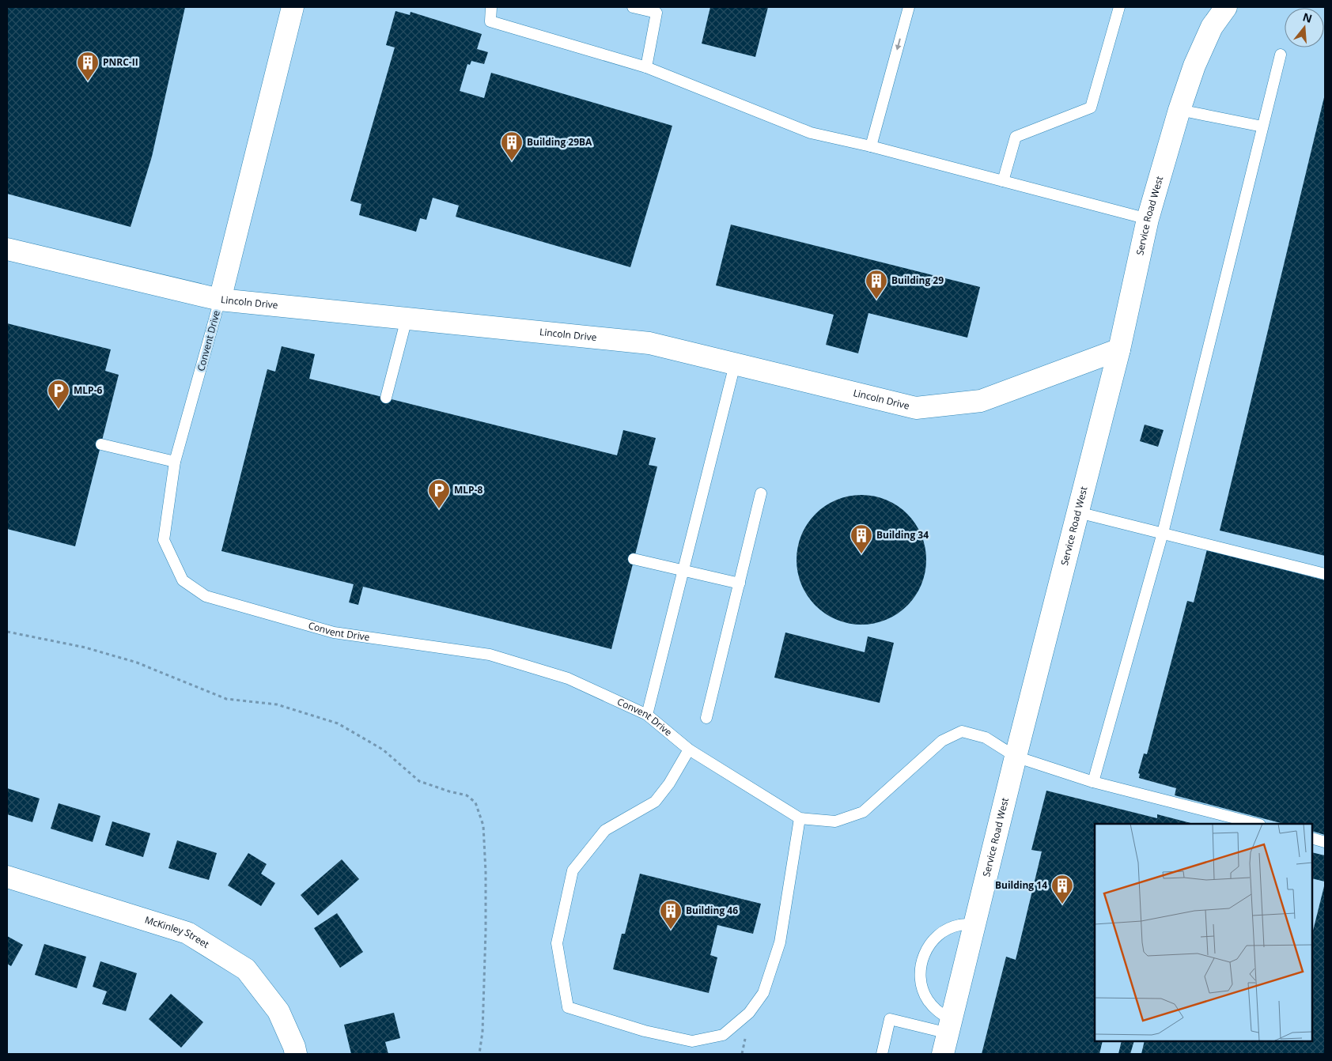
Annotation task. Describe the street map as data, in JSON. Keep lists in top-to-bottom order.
{
  "streets": {
    "street": [
      "Service Road West",
      "Lincoln Drive",
      "Convent Drive",
      "McKinley Street"
    ]
  },
  "crossings": [
    ["Service Road West", "Lincoln Drive"],
    ["Service Road West", "Convent Drive"],
    ["Lincoln Drive", "Convent Drive"]
  ],
  "places": {
    "building": [
      "PNRC-II",
      "Building 29BA",
      "Building 29",
      "Building 34",
      "Building 14",
      "Building 46"
    ],
    "parking": ["MLP-6", "MLP-8"]
  },
  "north": "top"
}
